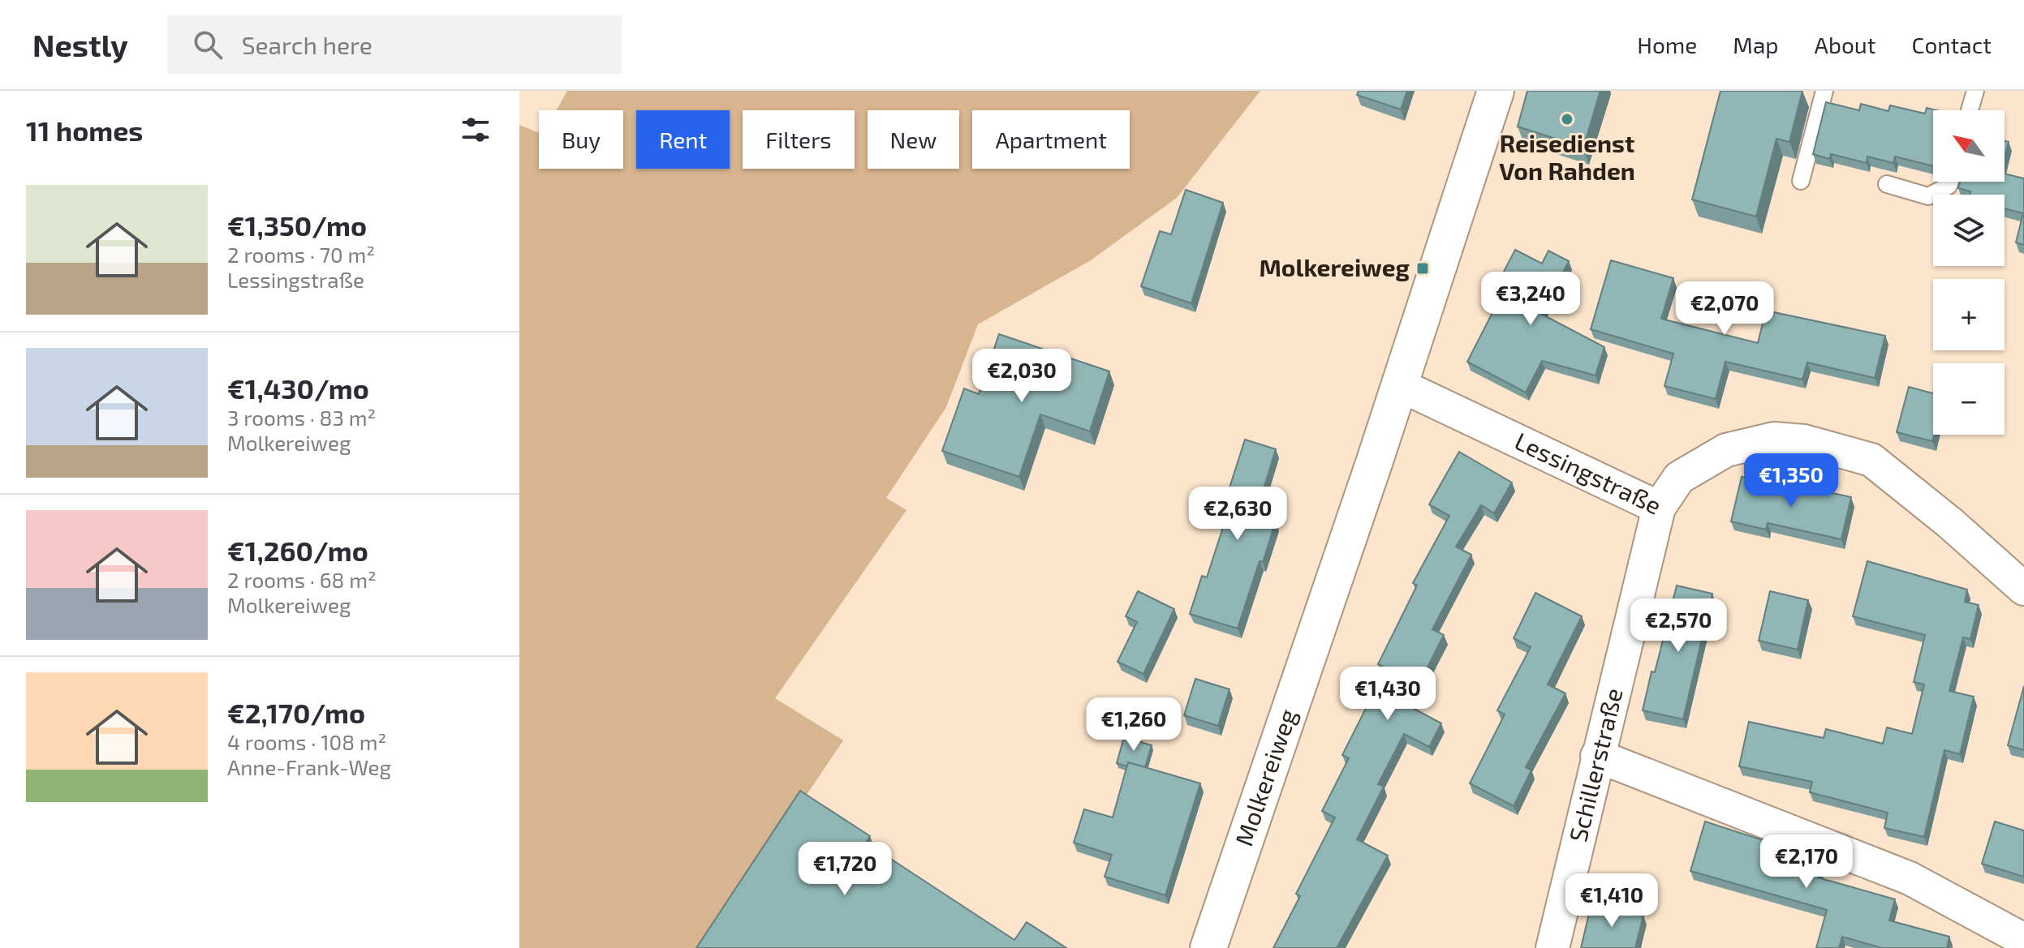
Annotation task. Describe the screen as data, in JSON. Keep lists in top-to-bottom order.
{
  "streets": {
    "main road": ["Molkereiweg"],
    "street": ["Lessingstraße", "Schillerstraße"]
  },
  "crossings": [
    ["Lessingstraße", "Schillerstraße"],
    ["Lessingstraße", "Molkereiweg"]
  ],
  "places": {
    "other": ["Reisedienst Von Rahden"],
    "transit": ["Molkereiweg"]
  },
  "north": "top left",
  "page": {
    "header": "Nestly",
    "search": "Search here",
    "nav": [
      "Home",
      "Map",
      "About",
      "Contact"
    ],
    "heading": "11 homes",
    "map_buttons": ["+", "−"],
    "chip": [
      "Buy",
      "Rent",
      "Filters",
      "New",
      "Apartment"
    ],
    "list": [
      {
        "name": "€1,350/mo",
        "note": "2 rooms · 70 m² · Lessingstraße"
      },
      {
        "name": "€1,430/mo",
        "note": "3 rooms · 83 m² · Molkereiweg"
      },
      {
        "name": "€1,260/mo",
        "note": "2 rooms · 68 m² · Molkereiweg"
      },
      {
        "name": "€2,170/mo",
        "note": "4 rooms · 108 m² · Anne-Frank-Weg"
      }
    ],
    "price": [
      "€3,240",
      "€2,070",
      "€2,030",
      "€1,350",
      "€2,630",
      "€2,570",
      "€1,430",
      "€1,260",
      "€2,170",
      "€1,720",
      "€1,410"
    ]
  }
}
